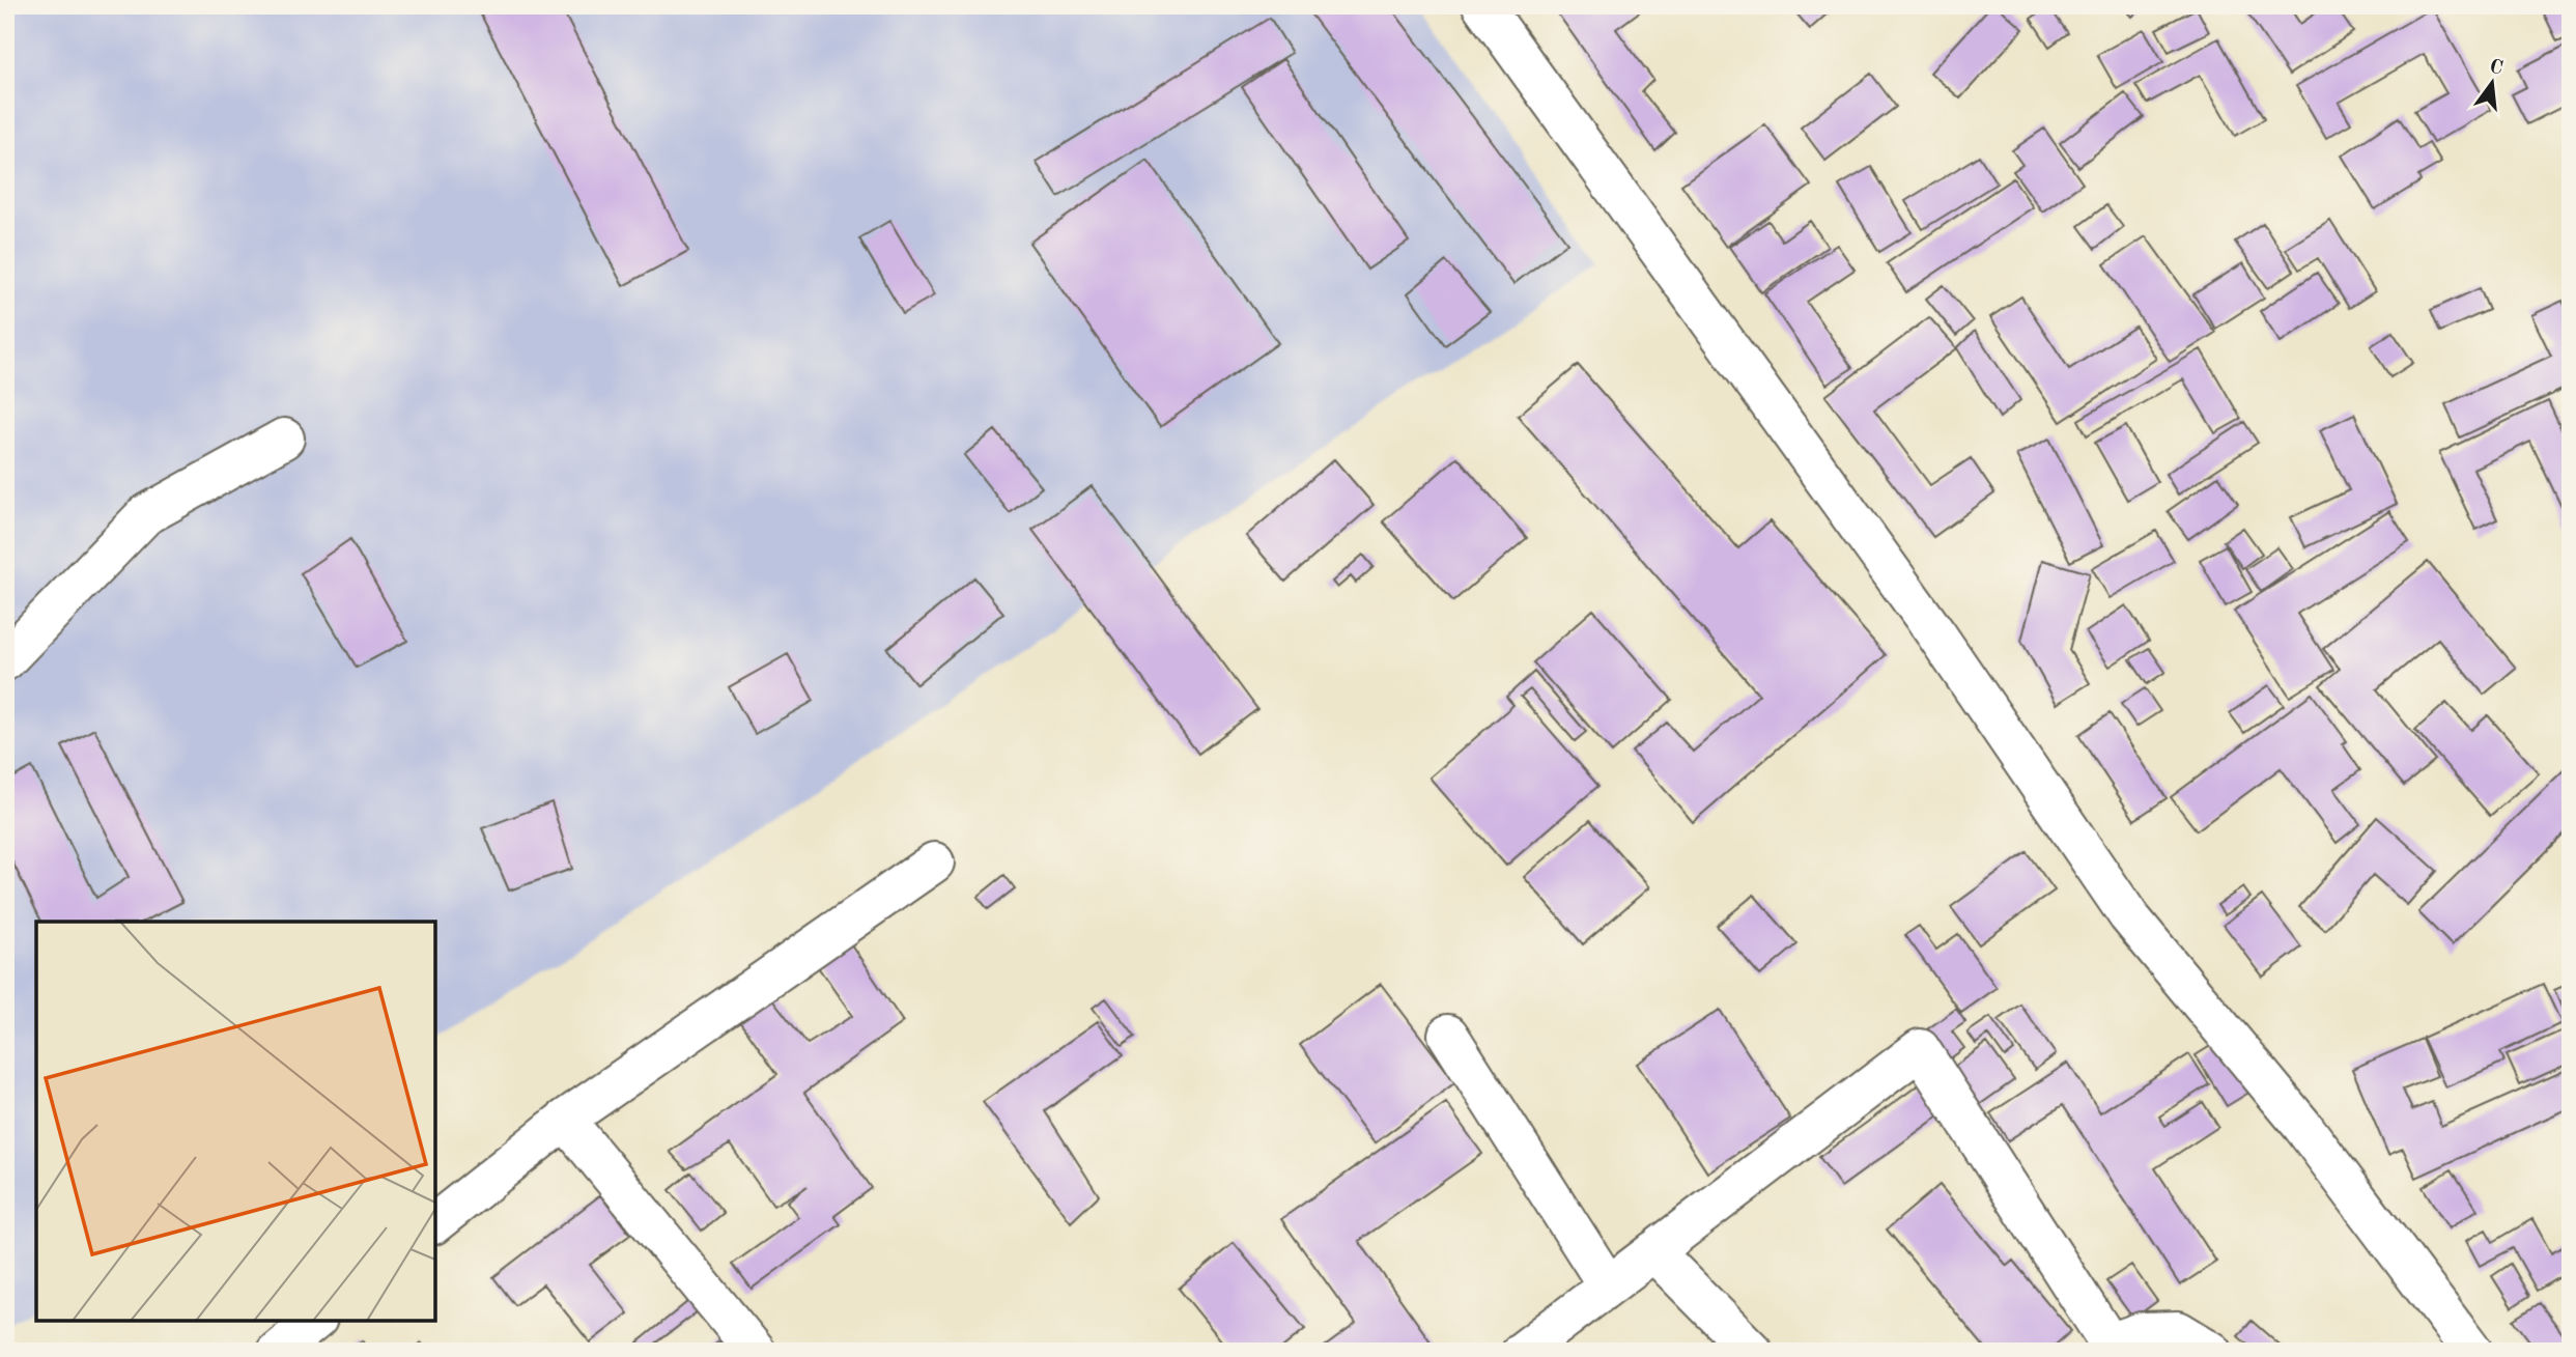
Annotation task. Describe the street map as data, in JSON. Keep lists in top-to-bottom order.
{
  "north": "top"
}
